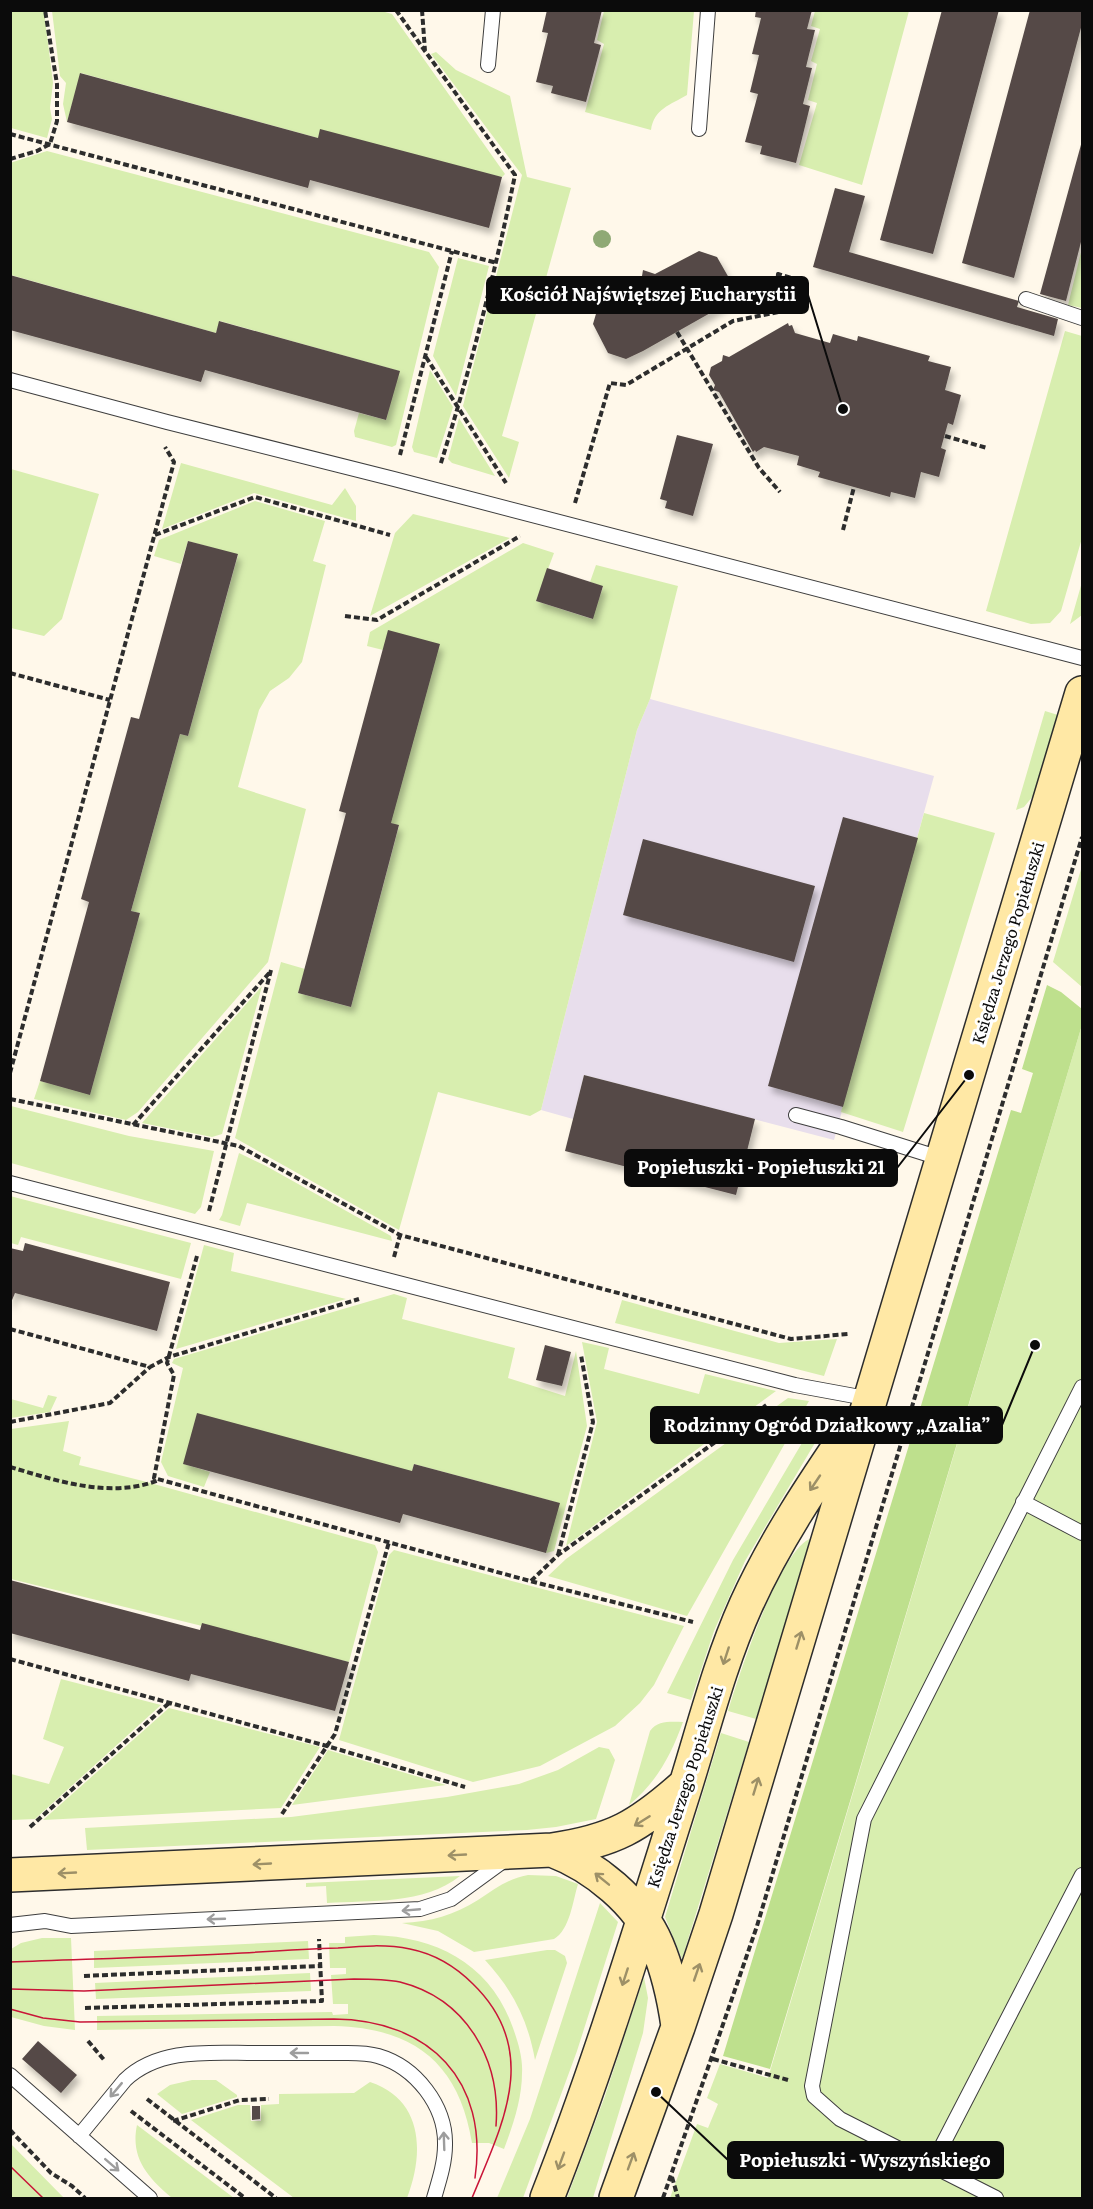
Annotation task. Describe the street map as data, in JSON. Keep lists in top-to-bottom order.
{
  "streets": {
    "street": ["Księdza Jerzego Popiełuszki"]
  },
  "places": [
    "Kościół Najświętszej Eucharystii",
    "Popiełuszki - Popiełuszki 21",
    "Rodzinny Ogród Działkowy „Azalia”",
    "Popiełuszki - Wyszyńskiego"
  ]
}
